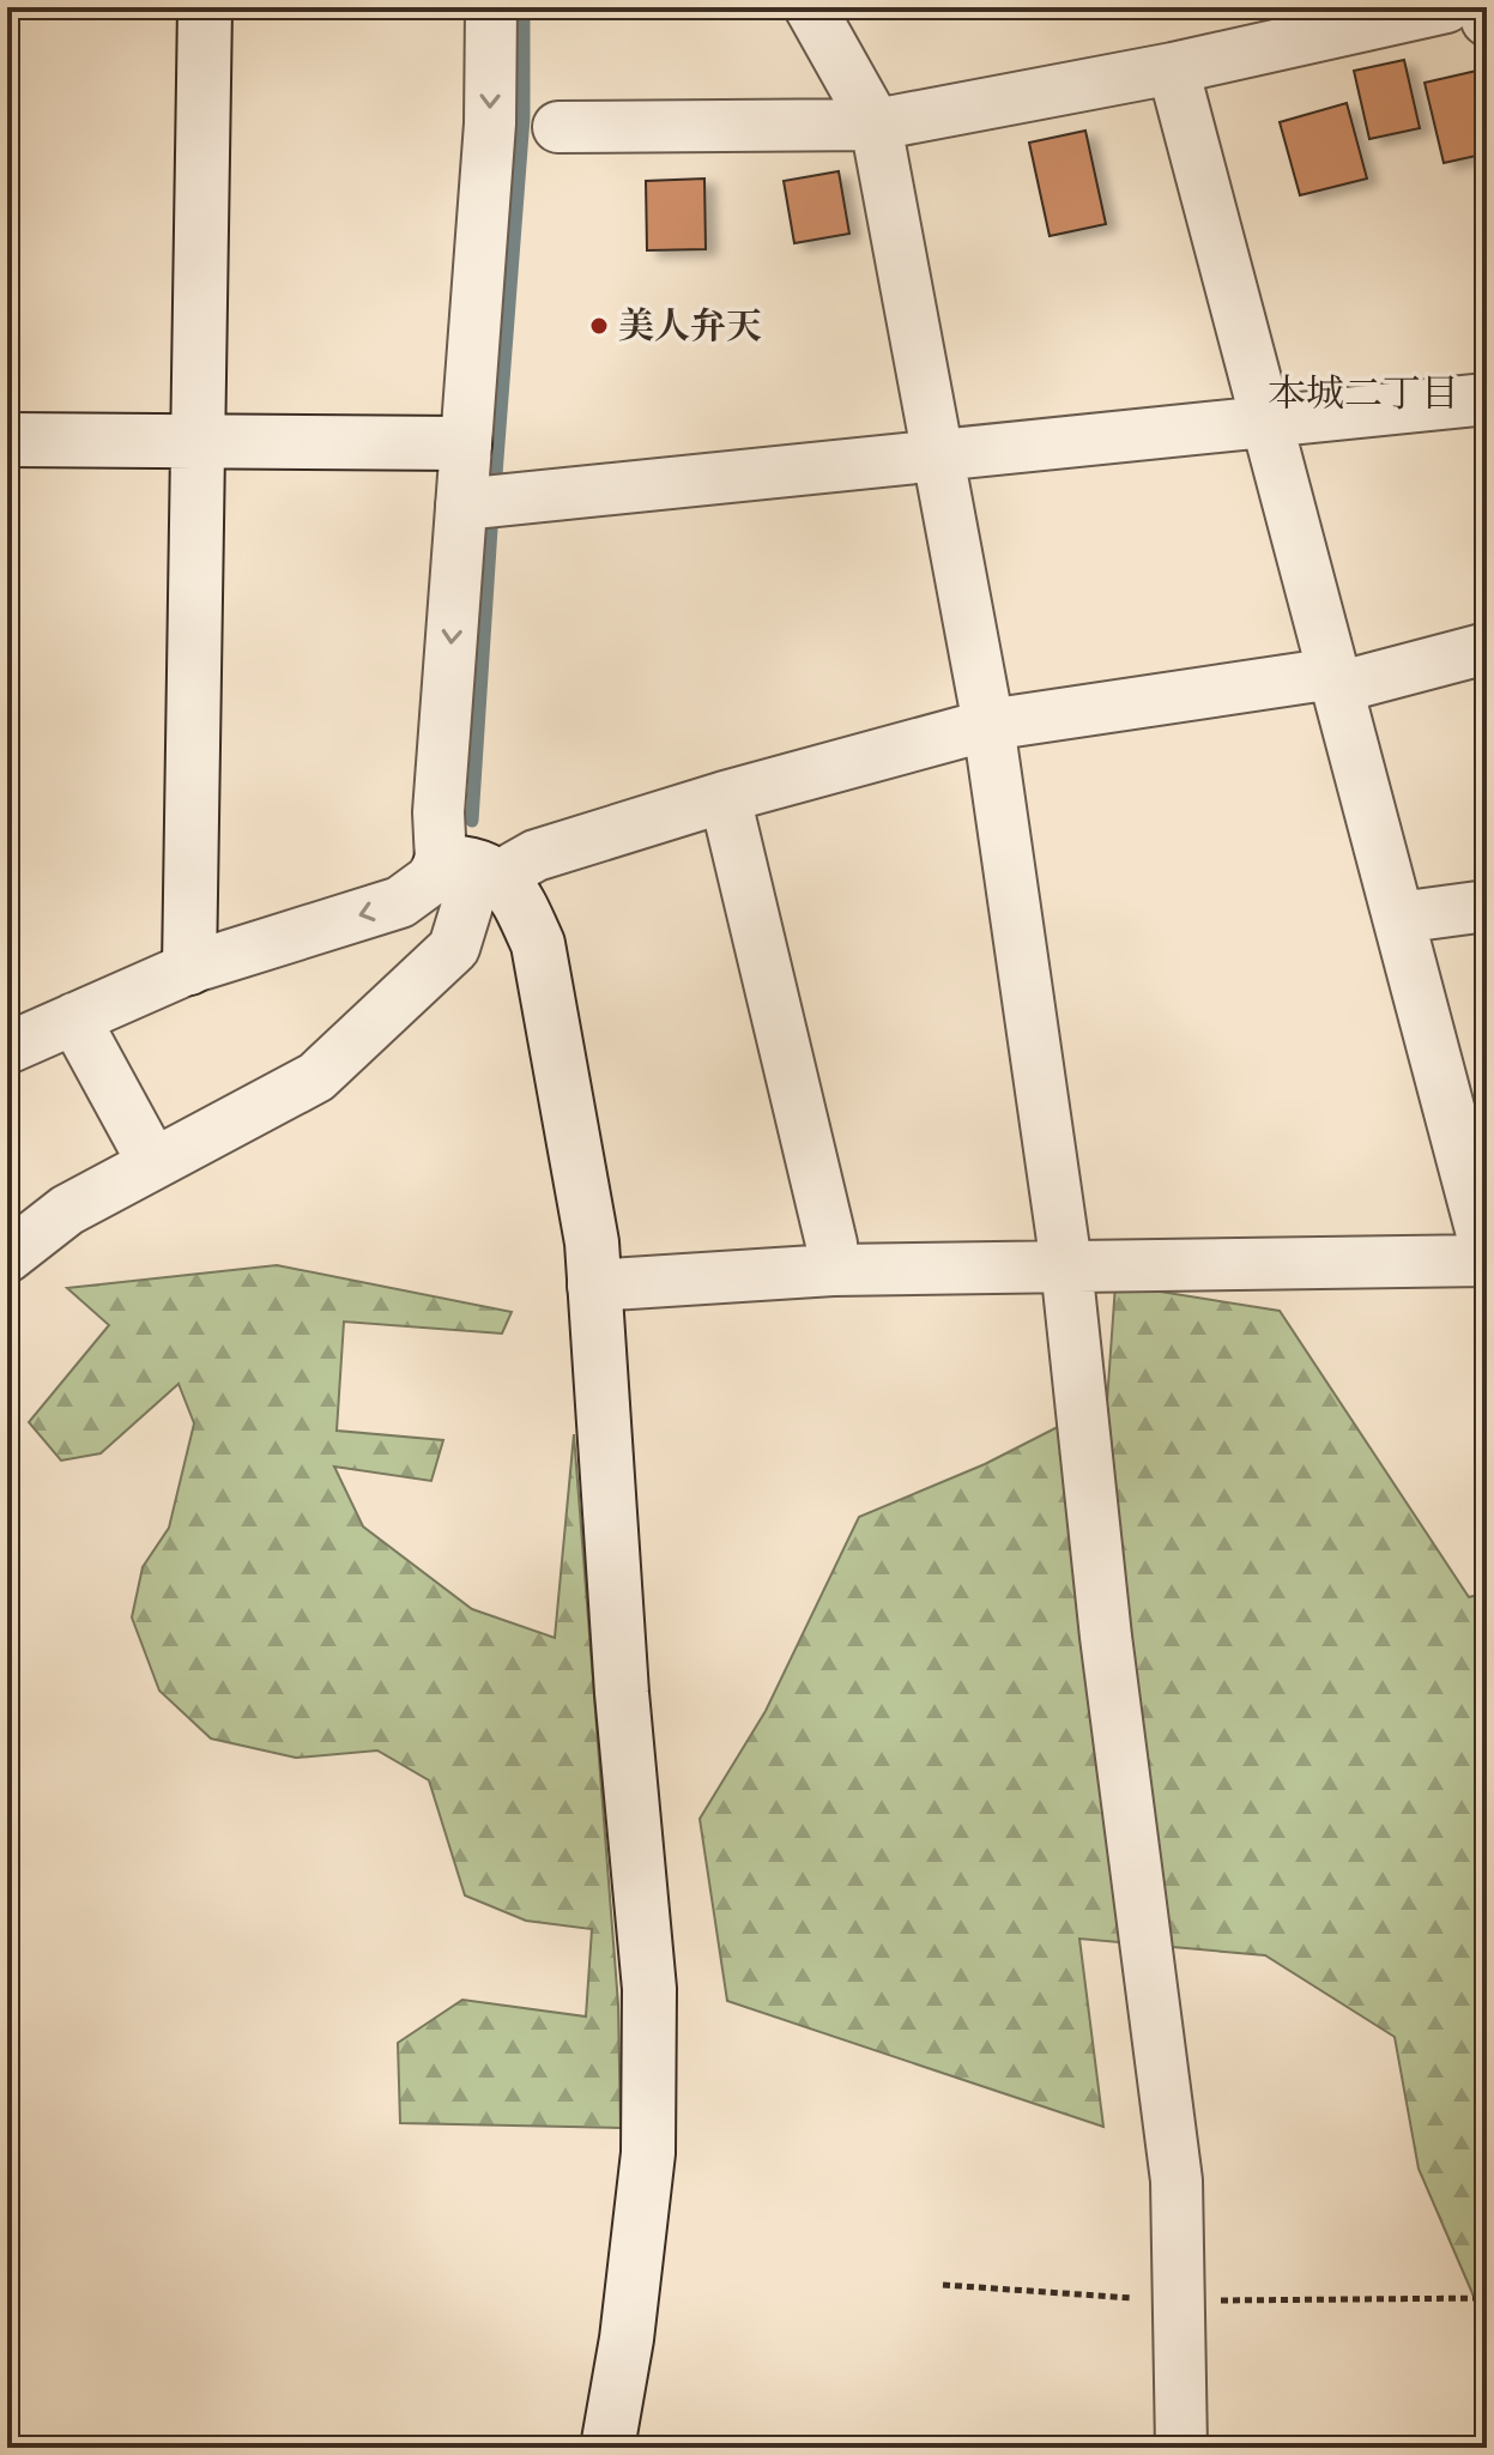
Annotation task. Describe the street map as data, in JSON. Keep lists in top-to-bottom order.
{
  "districts": ["本城二丁目"],
  "places": ["美人弁天"]
}
